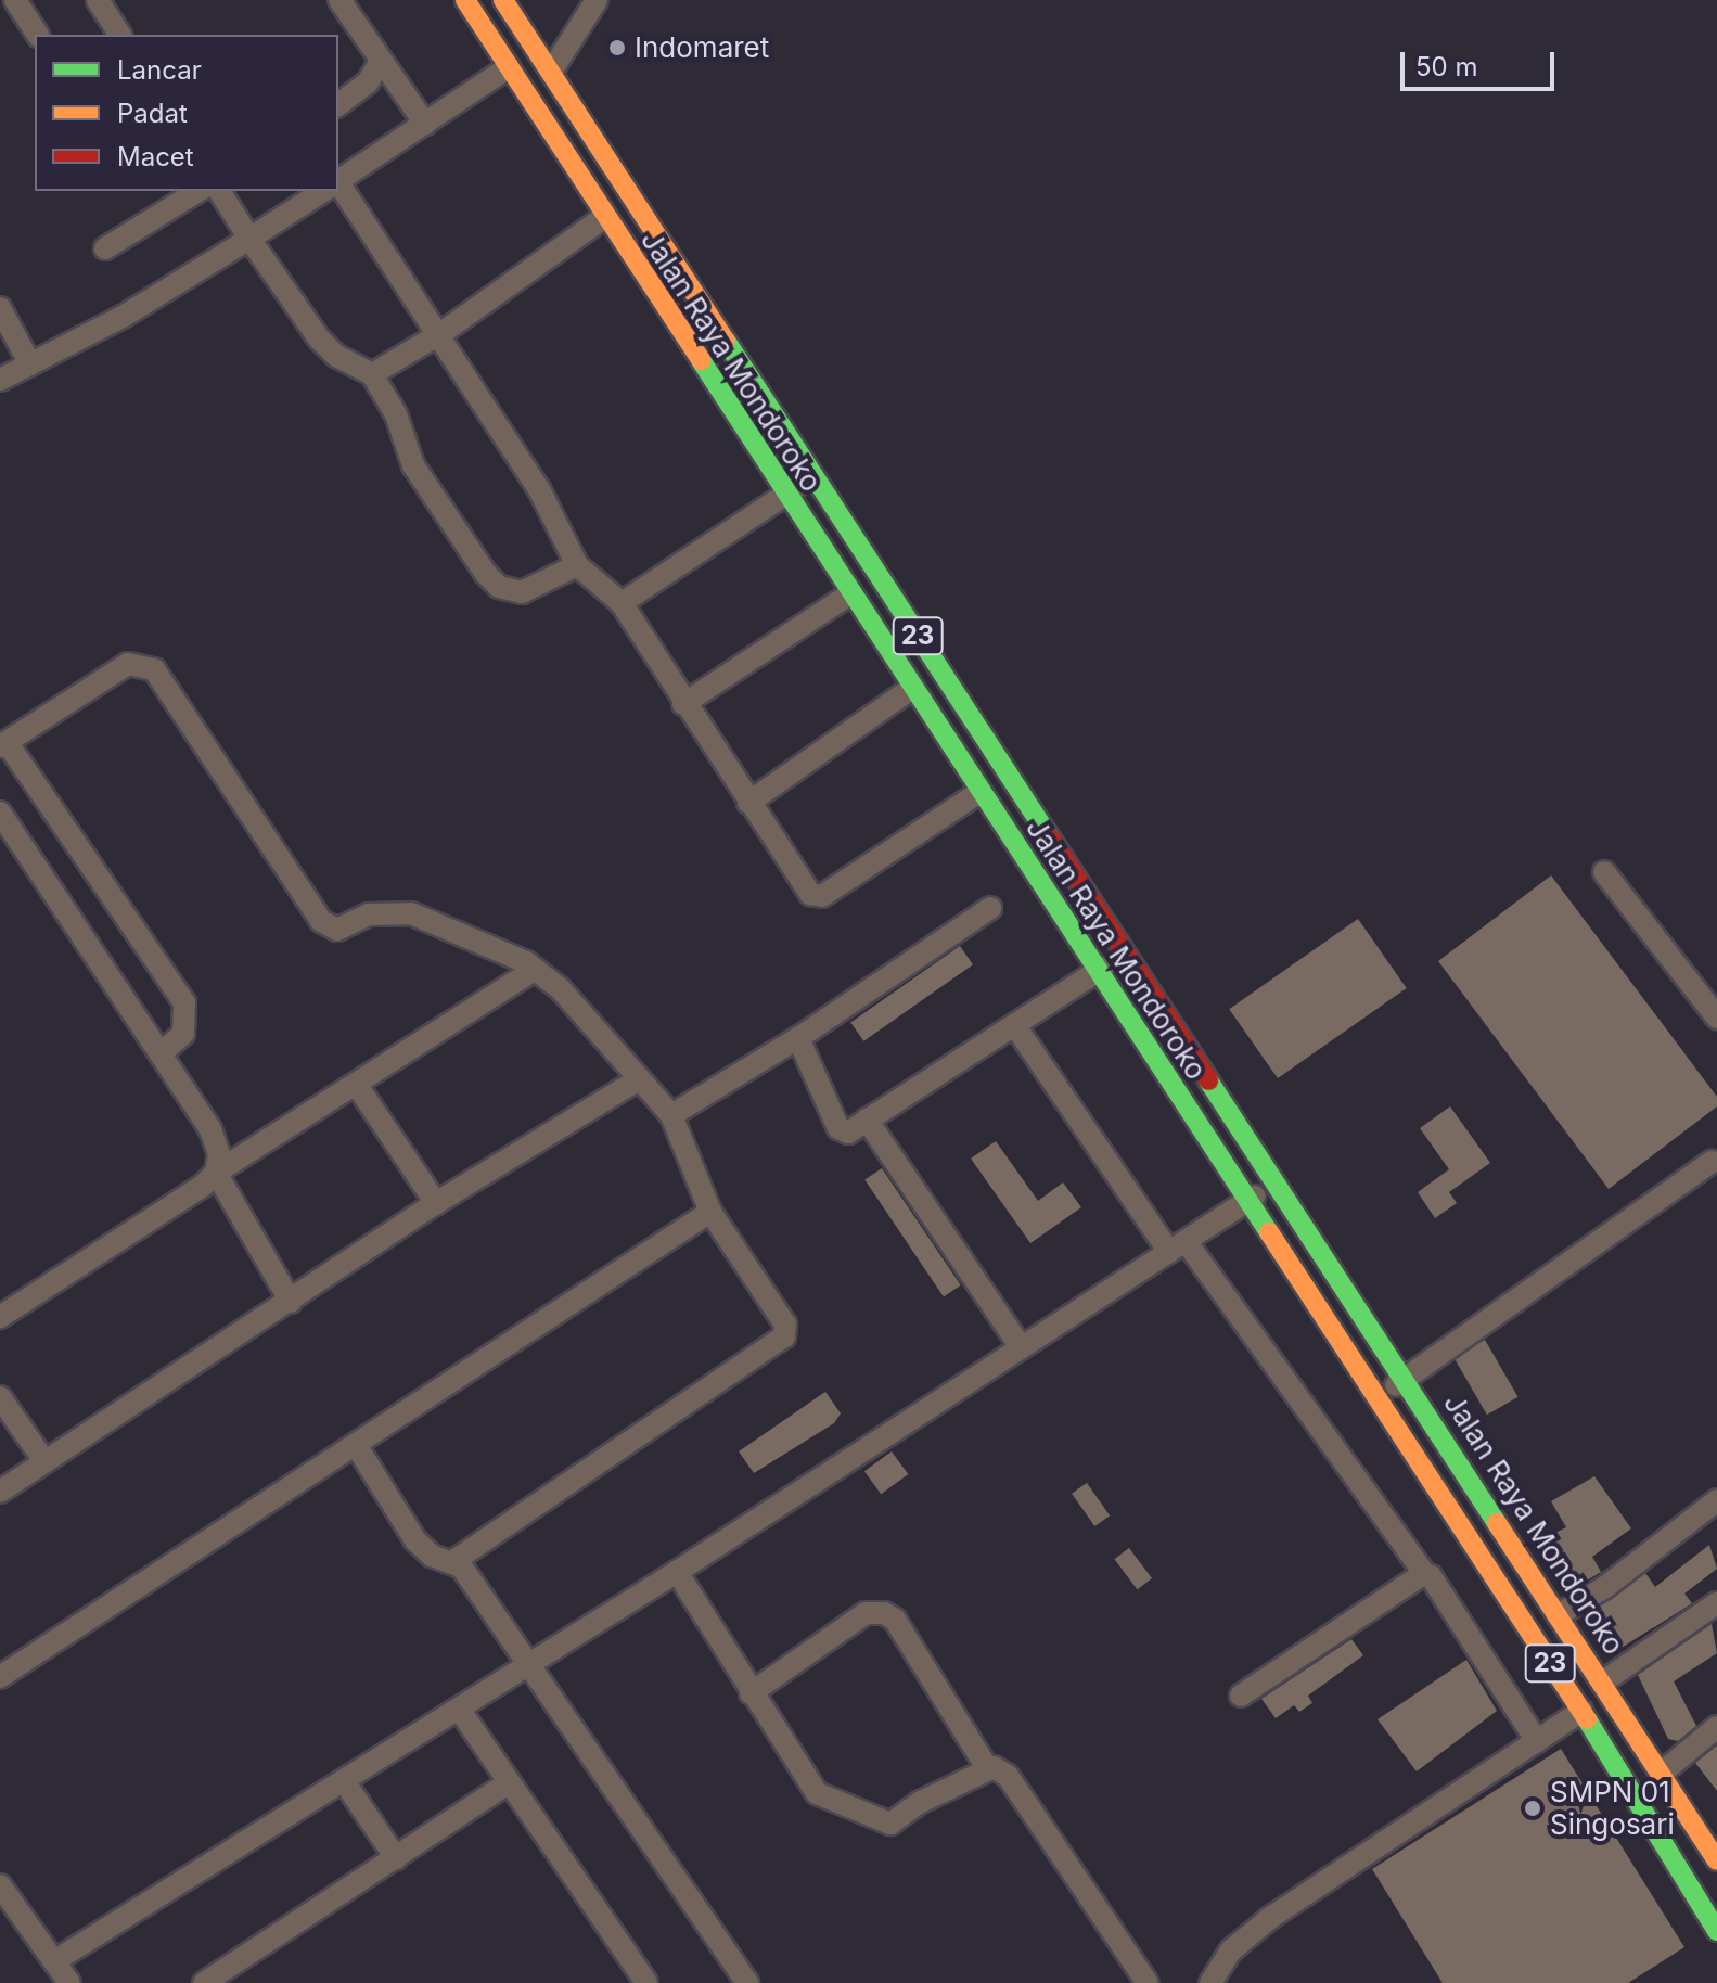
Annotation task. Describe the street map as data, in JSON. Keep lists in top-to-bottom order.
{
  "streets": {
    "highway": ["Jalan Raya Mondoroko", "23"]
  },
  "places": ["Indomaret", "SMPN 01 Singosari"],
  "legend": ["Lancar", "Padat", "Macet"],
  "scale_bar": "50 m"
}
